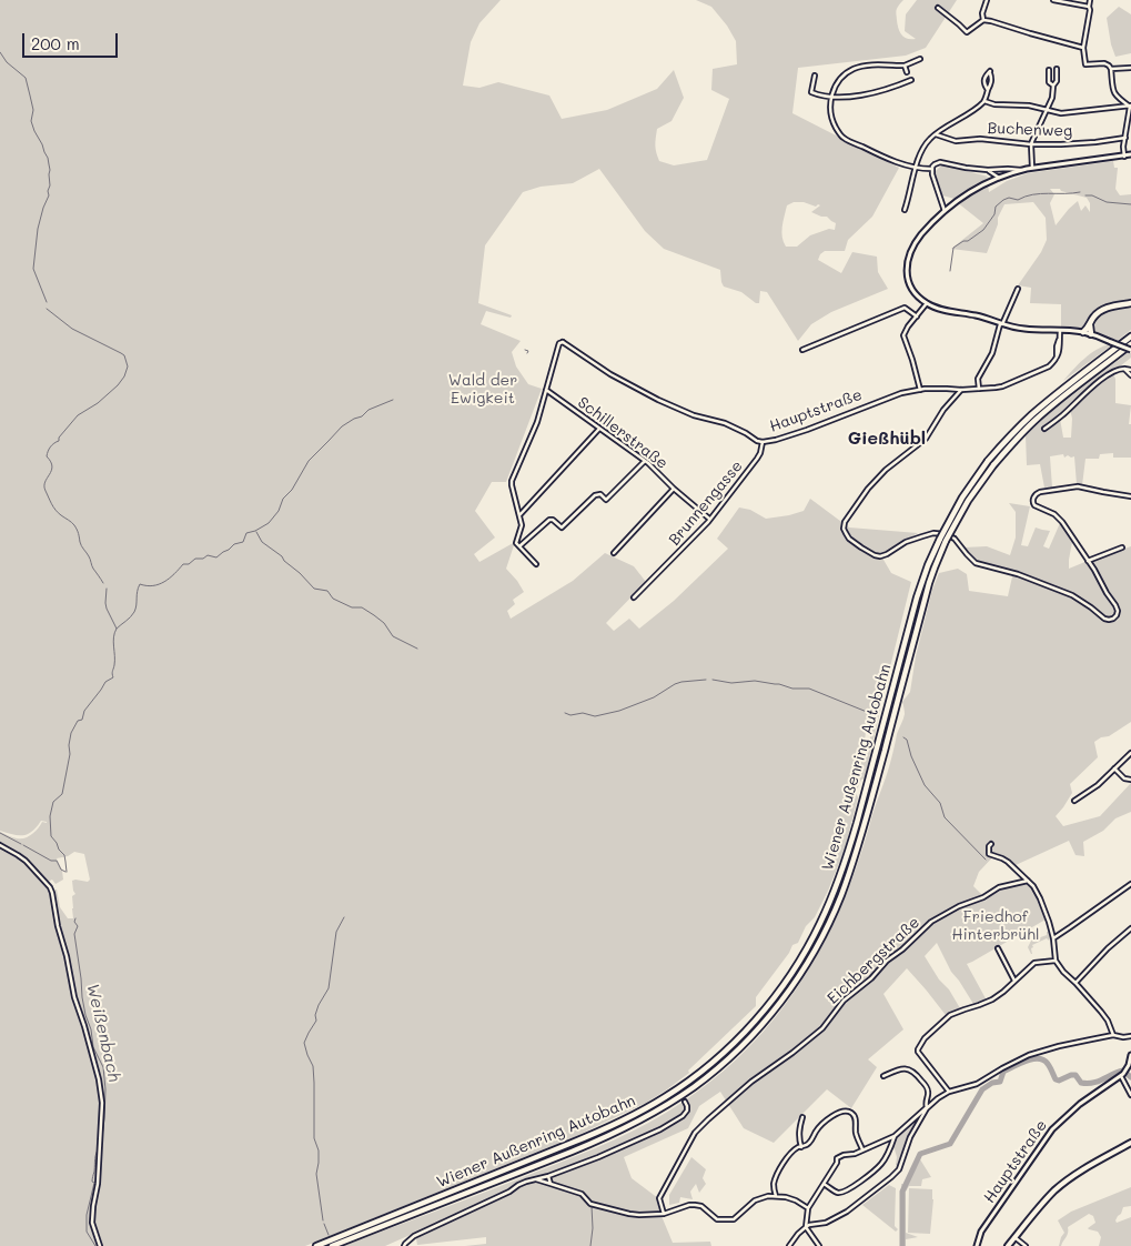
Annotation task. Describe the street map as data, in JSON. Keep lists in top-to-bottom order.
{
  "streets": {
    "highway": ["Wiener Außenring Autobahn"],
    "main road": ["Hauptstraße"],
    "street": [
      "Buchenweg",
      "Schillerstraße",
      "Brunnengasse",
      "Eichbergstraße"
    ]
  },
  "crossings": [
    ["Hauptstraße", "Schillerstraße"],
    ["Hauptstraße", "Brunnengasse"],
    ["Schillerstraße", "Brunnengasse"]
  ],
  "districts": ["Gießhübl"],
  "water": ["Weißenbach"],
  "parks": ["Wald der Ewigkeit", "Friedhof Hinterbrühl"],
  "scale_bar": "200 m"
}
